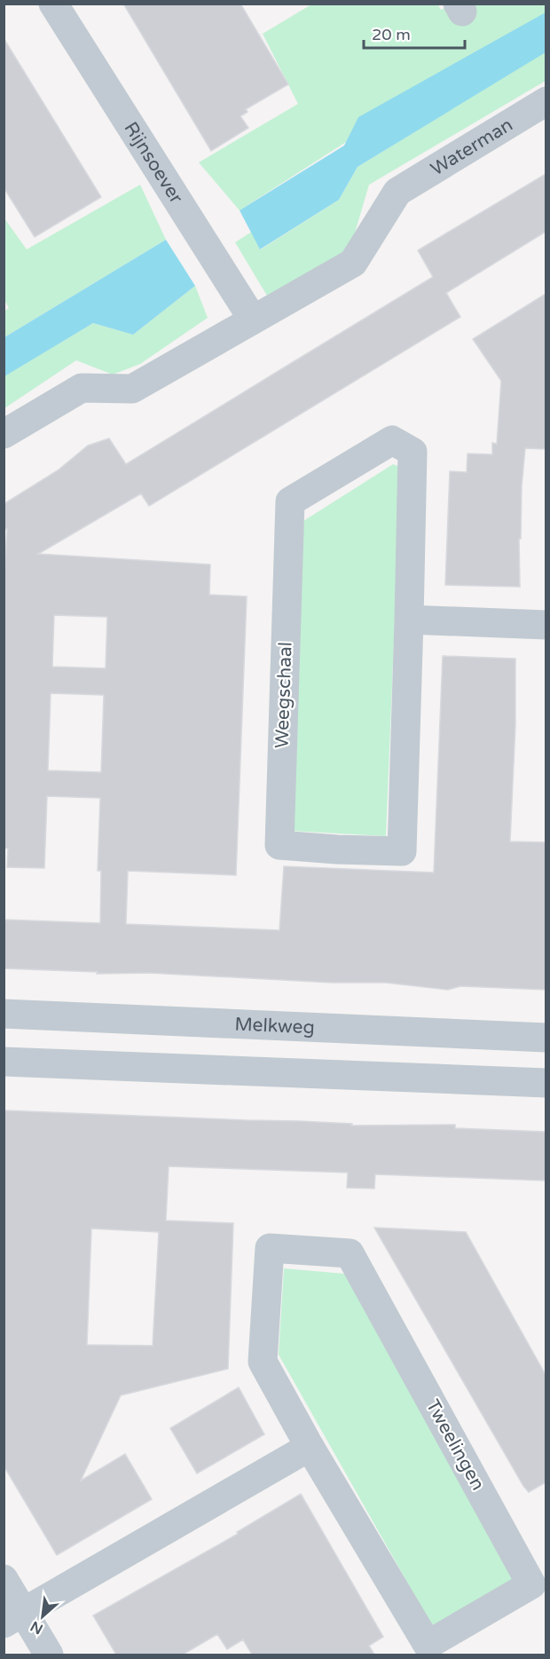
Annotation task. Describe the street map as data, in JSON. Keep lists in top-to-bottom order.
{
  "streets": {
    "street": [
      "Waterman",
      "Rijnsoever",
      "Weegschaal",
      "Melkweg",
      "Tweelingen"
    ]
  },
  "crossings": [
    ["Waterman", "Rijnsoever"]
  ],
  "scale_bar": "20 m",
  "north": "bottom left"
}
